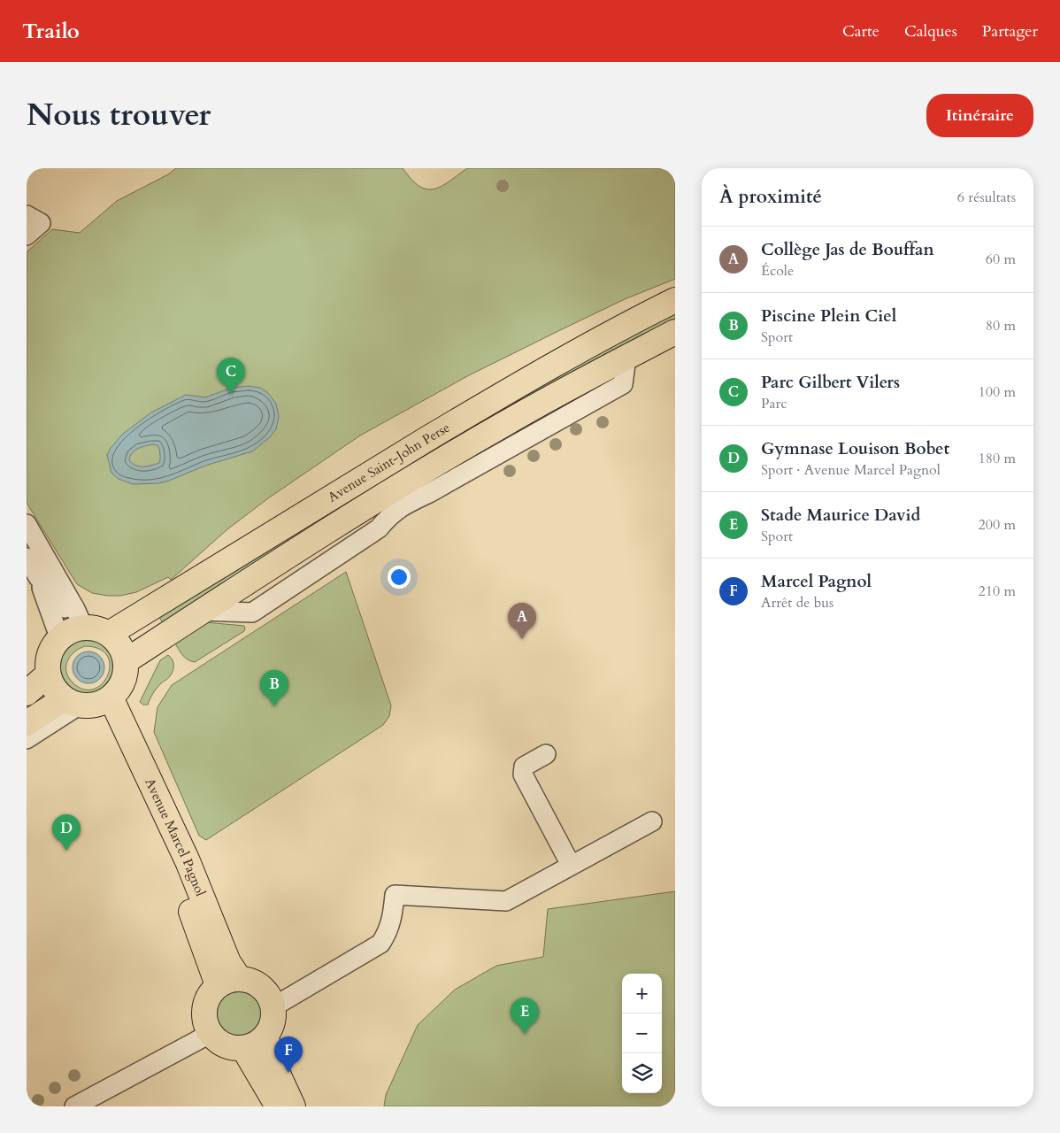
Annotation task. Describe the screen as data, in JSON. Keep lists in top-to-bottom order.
{
  "streets": {
    "main road": ["Avenue Saint-John Perse", "Avenue Marcel Pagnol"]
  },
  "crossings": [
    ["Avenue Saint-John Perse", "Avenue Marcel Pagnol"]
  ],
  "page": {
    "header": "Trailo",
    "nav": ["Carte", "Calques", "Partager"],
    "title": "Nous trouver",
    "buttons": "Itinéraire",
    "heading": ["À proximité", "6 résultats"],
    "list": [
      {
        "mark": "A",
        "name": "Collège Jas de Bouffan",
        "note": "École",
        "value": "60 m"
      },
      {
        "mark": "B",
        "name": "Piscine Plein Ciel",
        "note": "Sport",
        "value": "80 m"
      },
      {
        "mark": "C",
        "name": "Parc Gilbert Vilers",
        "note": "Parc",
        "value": "100 m"
      },
      {
        "mark": "D",
        "name": "Gymnase Louison Bobet",
        "note": "Sport · Avenue Marcel Pagnol",
        "value": "180 m"
      },
      {
        "mark": "E",
        "name": "Stade Maurice David",
        "note": "Sport",
        "value": "200 m"
      },
      {
        "mark": "F",
        "name": "Marcel Pagnol",
        "note": "Arrêt de bus",
        "value": "210 m"
      }
    ],
    "pins": [
      "C",
      "A",
      "B",
      "D",
      "E",
      "F"
    ],
    "map_buttons": ["+", "−"]
  }
}
